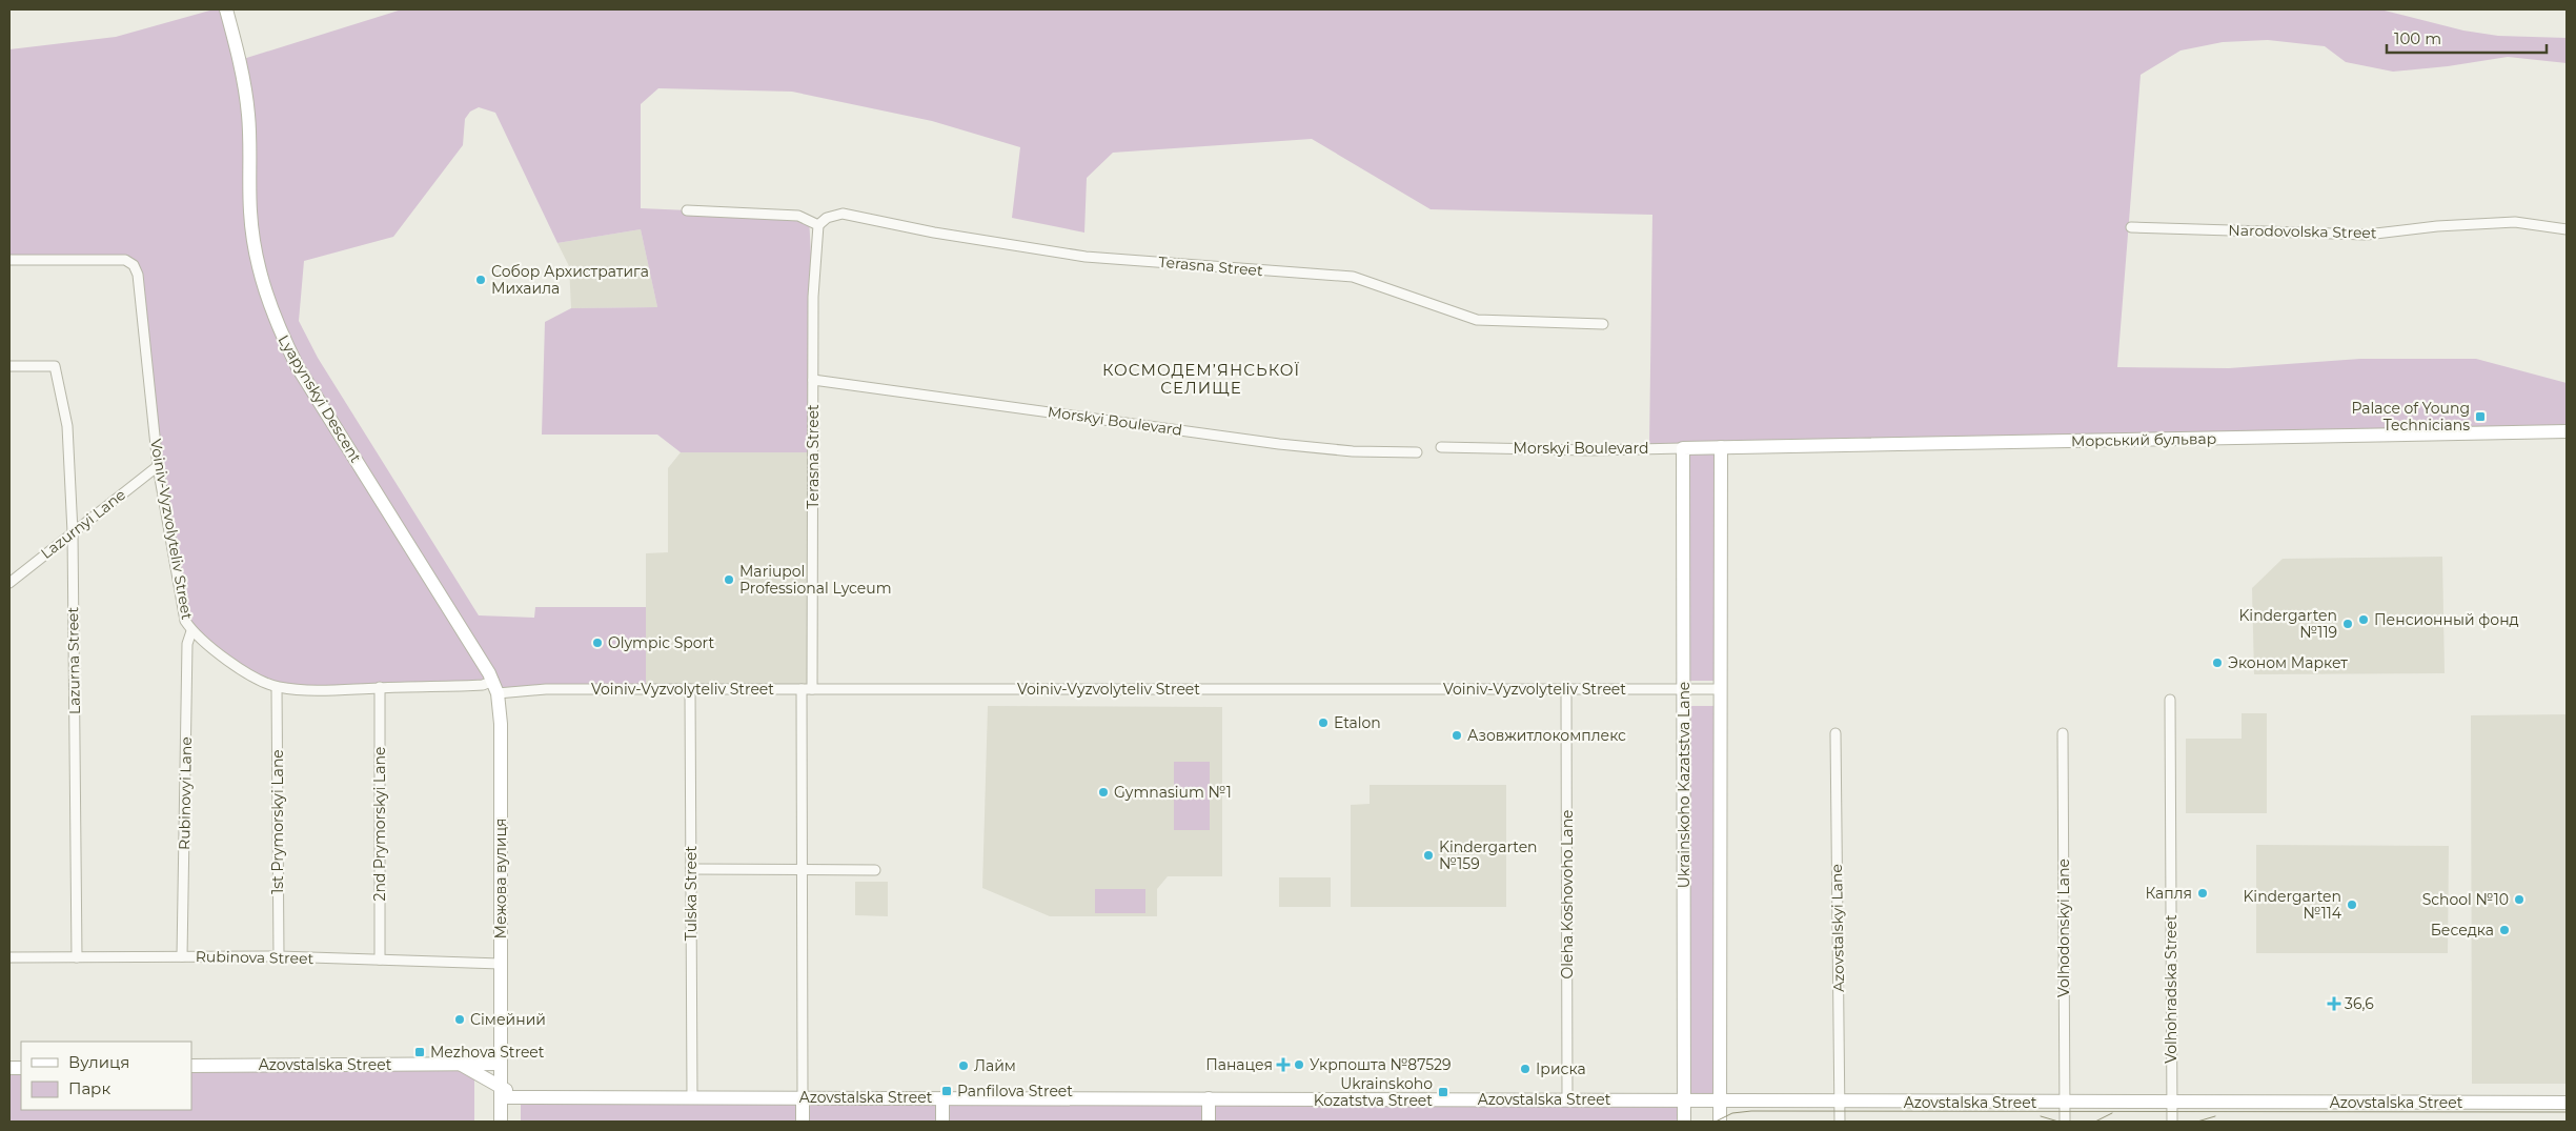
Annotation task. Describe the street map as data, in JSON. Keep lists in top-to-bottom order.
{
  "streets": {
    "street": [
      "Narodovolska Street",
      "Terasna Street",
      "Lyapynskyi Descent",
      "Morskyi Boulevard",
      "Морський бульвар",
      "Lazurnyi Lane",
      "Voiniv-Vyzvolyteliv Street",
      "Lazurna Street",
      "Ukrainskoho Kazatstva Lane",
      "Rubinovyi Lane",
      "1st Prymorskyi Lane",
      "2nd Prymorskyi Lane",
      "Межова вулиця",
      "Tulska Street",
      "Oleha Koshovoho Lane",
      "Azovstalskyi Lane",
      "Volhodonskyi Lane",
      "Rubinova Street",
      "Volhohradska Street",
      "Azovstalska Street"
    ]
  },
  "crossings": [
    ["Terasna Street", "Morskyi Boulevard"],
    ["Terasna Street", "Voiniv-Vyzvolyteliv Street"],
    ["Lyapynskyi Descent", "Voiniv-Vyzvolyteliv Street"],
    ["Lyapynskyi Descent", "Межова вулиця"],
    ["Morskyi Boulevard", "Морський бульвар"],
    ["Morskyi Boulevard", "Ukrainskoho Kazatstva Lane"],
    ["Lazurnyi Lane", "Voiniv-Vyzvolyteliv Street"],
    ["Lazurnyi Lane", "Lazurna Street"],
    ["Voiniv-Vyzvolyteliv Street", "Ukrainskoho Kazatstva Lane"],
    ["Voiniv-Vyzvolyteliv Street", "Rubinovyi Lane"],
    ["Voiniv-Vyzvolyteliv Street", "1st Prymorskyi Lane"],
    ["Voiniv-Vyzvolyteliv Street", "2nd Prymorskyi Lane"],
    ["Voiniv-Vyzvolyteliv Street", "Межова вулиця"],
    ["Voiniv-Vyzvolyteliv Street", "Tulska Street"],
    ["Voiniv-Vyzvolyteliv Street", "Oleha Koshovoho Lane"],
    ["Lazurna Street", "Rubinova Street"],
    ["Ukrainskoho Kazatstva Lane", "Azovstalska Street"],
    ["Rubinovyi Lane", "Rubinova Street"],
    ["1st Prymorskyi Lane", "Rubinova Street"],
    ["2nd Prymorskyi Lane", "Rubinova Street"],
    ["Межова вулиця", "Rubinova Street"],
    ["Межова вулиця", "Azovstalska Street"],
    ["Tulska Street", "Azovstalska Street"],
    ["Oleha Koshovoho Lane", "Azovstalska Street"],
    ["Azovstalskyi Lane", "Azovstalska Street"],
    ["Volhodonskyi Lane", "Azovstalska Street"],
    ["Volhohradska Street", "Azovstalska Street"]
  ],
  "districts": ["КОСМОДЕМ’ЯНСЬКОЇ СЕЛИЩЕ"],
  "places": {
    "other": [
      "Собор Архистратига Михаила",
      "Mariupol Professional Lyceum",
      "Пенсионный фонд",
      "Kindergarten №119",
      "Olympic Sport",
      "Эконом Маркет",
      "Etalon",
      "Азовжитлокомплекс",
      "Gymnasium №1",
      "Kindergarten №159",
      "Капля",
      "School №10",
      "Kindergarten №114",
      "Беседка",
      "Сімейний",
      "Укрпошта №87529",
      "Лайм",
      "Іриска"
    ],
    "transit": [
      "Palace of Young Technicians",
      "Mezhova Street",
      "Panfilova Street",
      "Ukrainskoho Kozatstva Street"
    ],
    "health": ["36,6", "Панацея"]
  },
  "legend": ["Вулиця", "Парк"],
  "scale_bar": "100 m"
}
